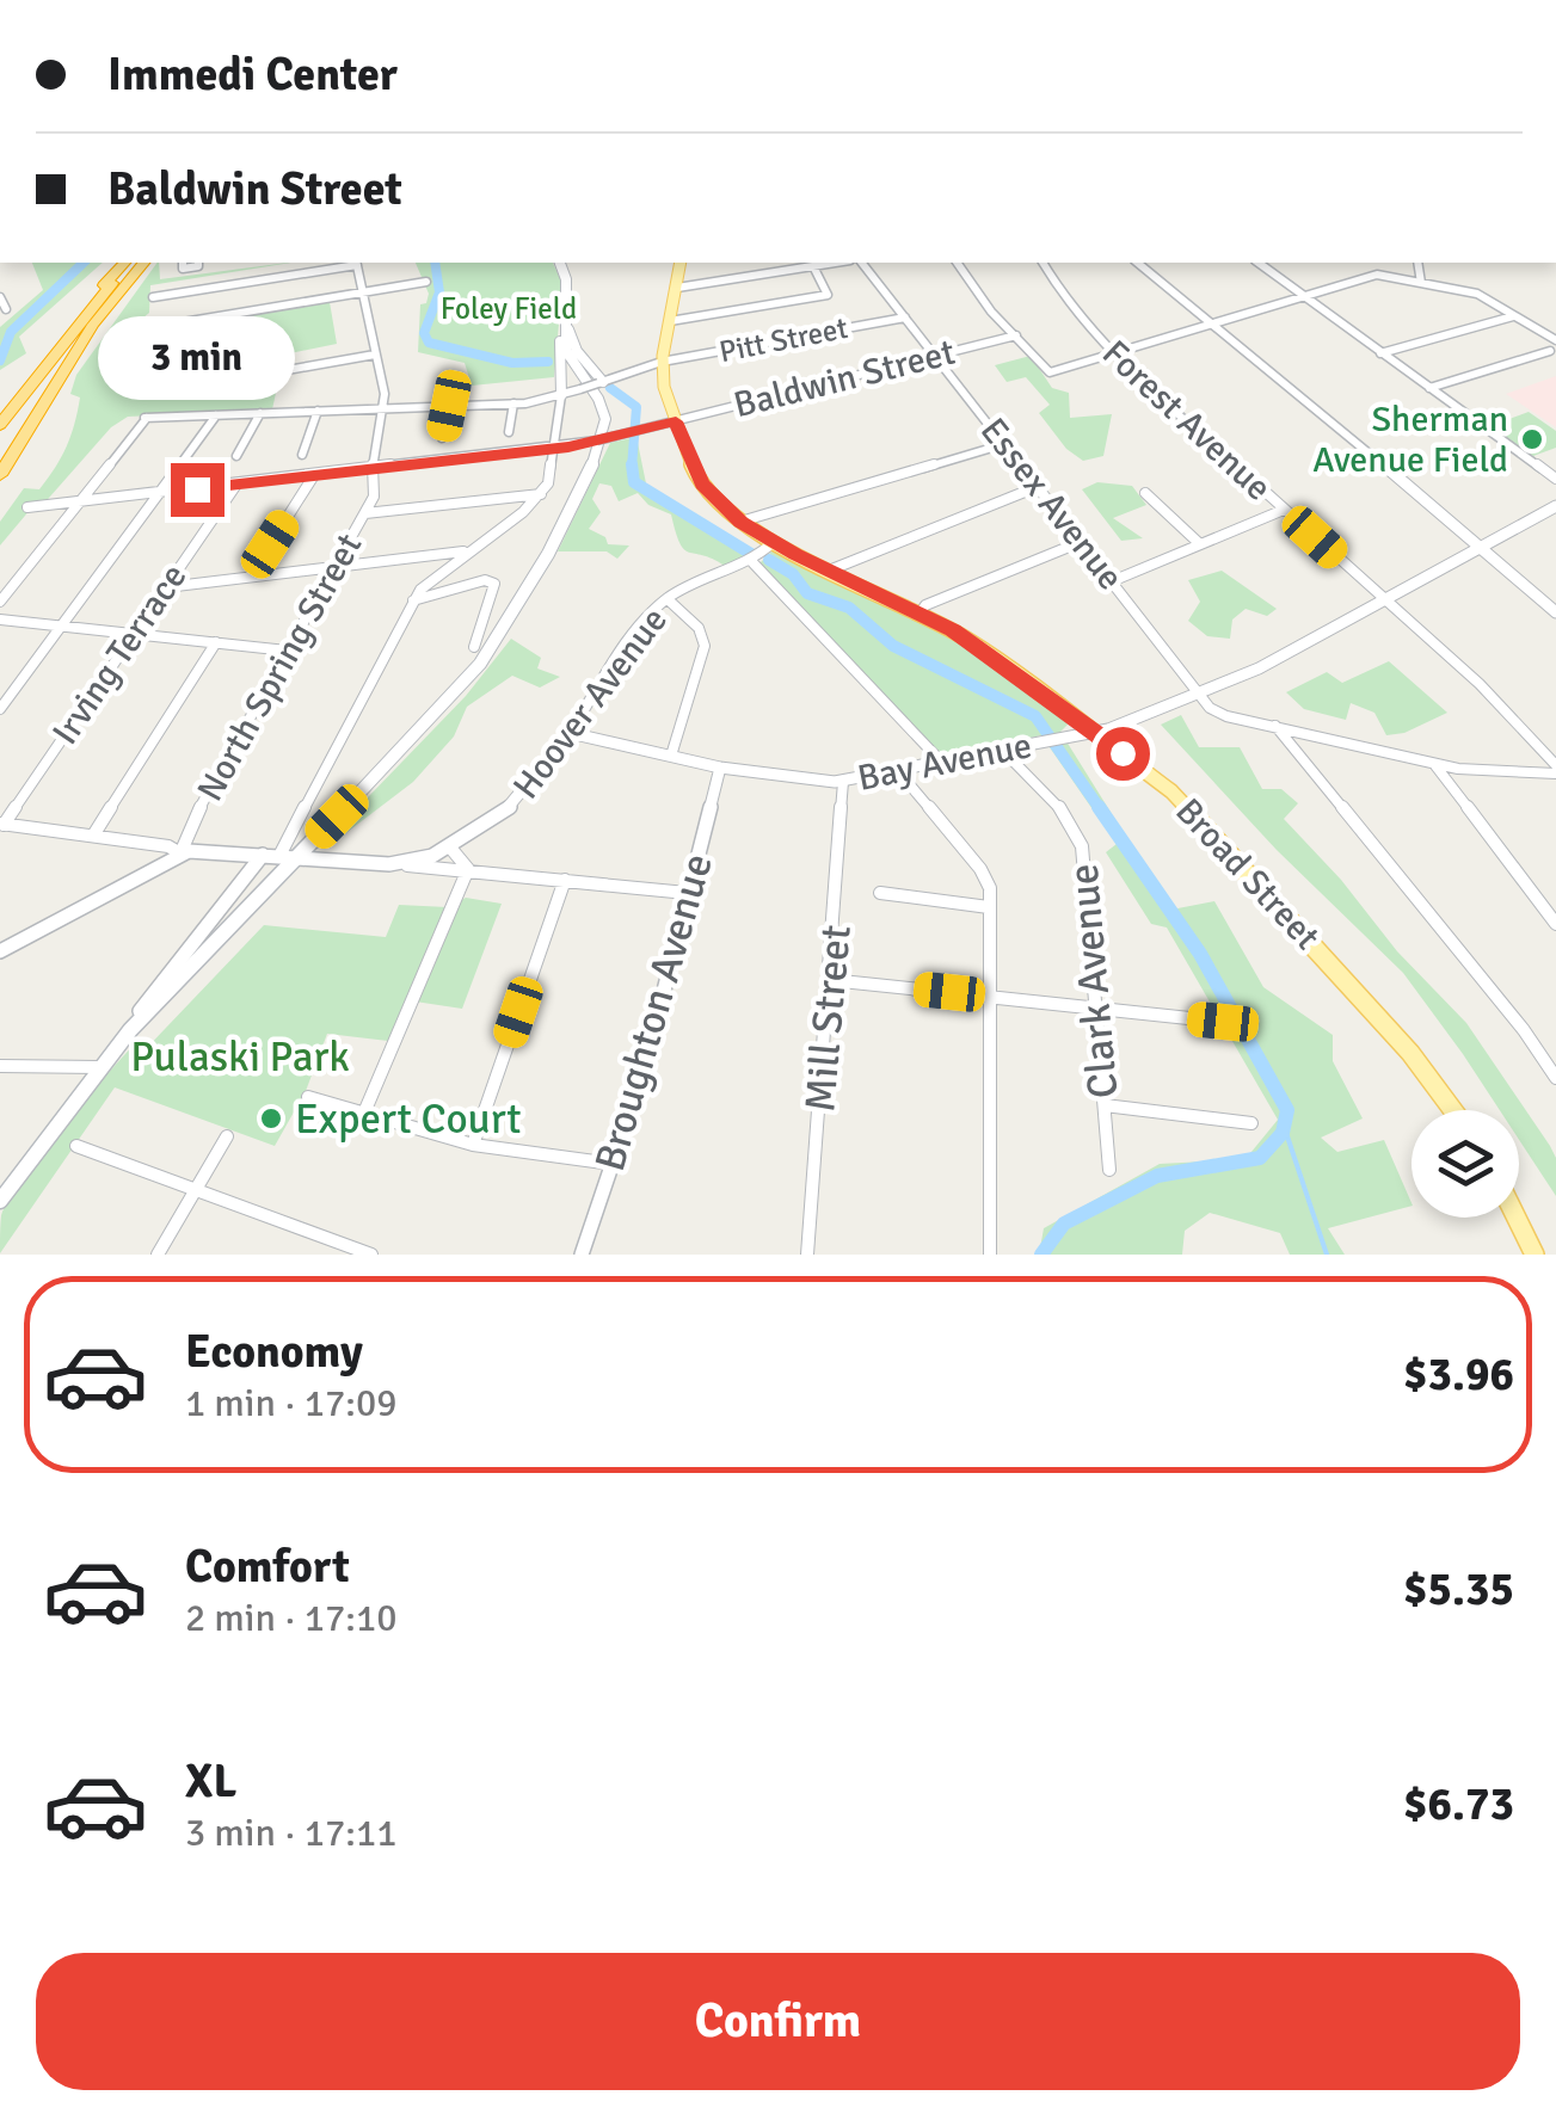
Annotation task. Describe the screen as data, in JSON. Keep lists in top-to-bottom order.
{
  "streets": {
    "main road": ["Broad Street"],
    "street": [
      "Pitt Street",
      "Baldwin Street",
      "Forest Avenue",
      "Essex Avenue",
      "Irving Terrace",
      "North Spring Street",
      "Hoover Avenue",
      "Bay Avenue",
      "Clark Avenue",
      "Broughton Avenue",
      "Mill Street"
    ]
  },
  "crossings": [
    ["Pitt Street", "Baldwin Street"],
    ["Pitt Street", "Essex Avenue"],
    ["Pitt Street", "North Spring Street"],
    ["Pitt Street", "Broad Street"],
    ["Baldwin Street", "Essex Avenue"],
    ["Baldwin Street", "Irving Terrace"],
    ["Baldwin Street", "North Spring Street"],
    ["Baldwin Street", "Broad Street"],
    ["Forest Avenue", "Bay Avenue"],
    ["Essex Avenue", "Bay Avenue"],
    ["North Spring Street", "Hoover Avenue"],
    ["Hoover Avenue", "Bay Avenue"],
    ["Hoover Avenue", "Broad Street"],
    ["Bay Avenue", "Broad Street"],
    ["Bay Avenue", "Clark Avenue"],
    ["Bay Avenue", "Broughton Avenue"],
    ["Bay Avenue", "Mill Street"]
  ],
  "parks": ["Foley Field", "Pulaski Park"],
  "places": ["Sherman Avenue Field", "Expert Court"],
  "page": {
    "banner": ["Immedi Center", "Baldwin Street"],
    "bubble": "3 min",
    "list": [
      {
        "name": "Economy",
        "note": "1 min · 17:09",
        "value": "$3.96"
      },
      {
        "name": "Comfort",
        "note": "2 min · 17:10",
        "value": "$5.35"
      },
      {
        "name": "XL",
        "note": "3 min · 17:11",
        "value": "$6.73"
      }
    ],
    "buttons": "Confirm"
  }
}
